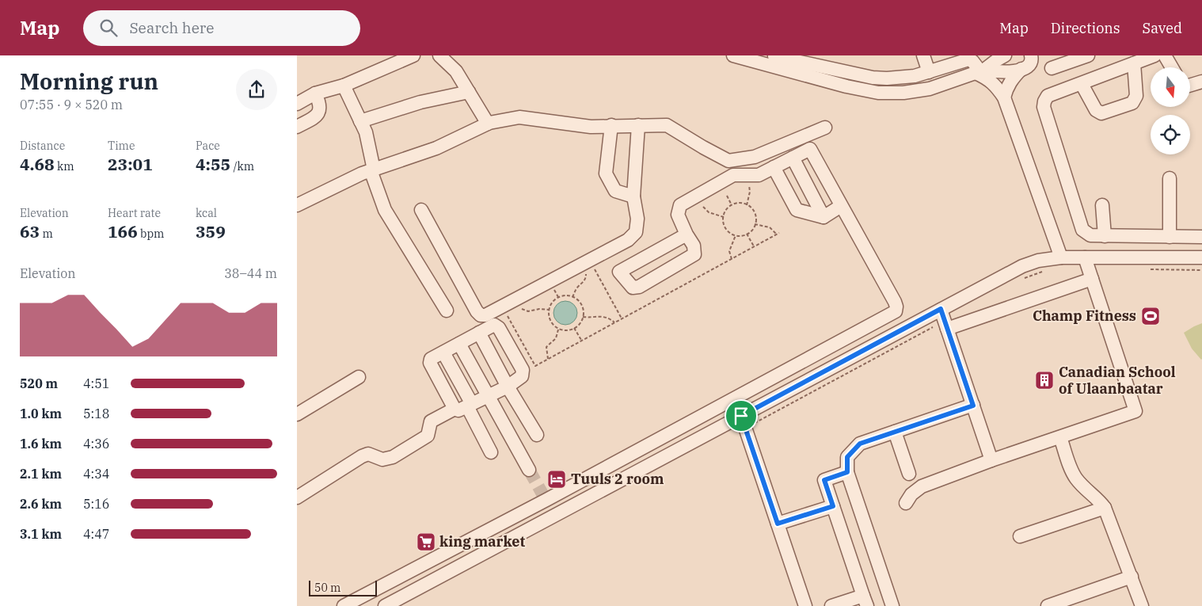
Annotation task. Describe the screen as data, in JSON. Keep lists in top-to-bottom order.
{
  "places": {
    "sports": ["Champ Fitness"],
    "building": ["Canadian School of Ulaanbaatar"],
    "hotel": ["Tuuls 2 room"],
    "supermarket": ["king market"]
  },
  "scale_bar": "50 m",
  "north": "bottom",
  "page": {
    "header": "Map",
    "search": "Search here",
    "nav": ["Map", "Directions", "Saved"],
    "heading": ["Morning run", "07:55 · 9 × 520 m"],
    "stats": [
      ["Distance", "4.68 km"],
      ["Time", "23:01"],
      ["Pace", "4:55 /km"],
      ["Elevation", "63 m"],
      ["Heart rate", "166 bpm"],
      ["kcal", "359"]
    ],
    "chart": ["Elevation", "38–44 m"],
    "list": [
      {
        "name": "520 m",
        "note": "4:51"
      },
      {
        "name": "1.0 km",
        "note": "5:18"
      },
      {
        "name": "1.6 km",
        "note": "4:36"
      },
      {
        "name": "2.1 km",
        "note": "4:34"
      },
      {
        "name": "2.6 km",
        "note": "5:16"
      },
      {
        "name": "3.1 km",
        "note": "4:47"
      }
    ],
    "scale": "50 m"
  }
}
